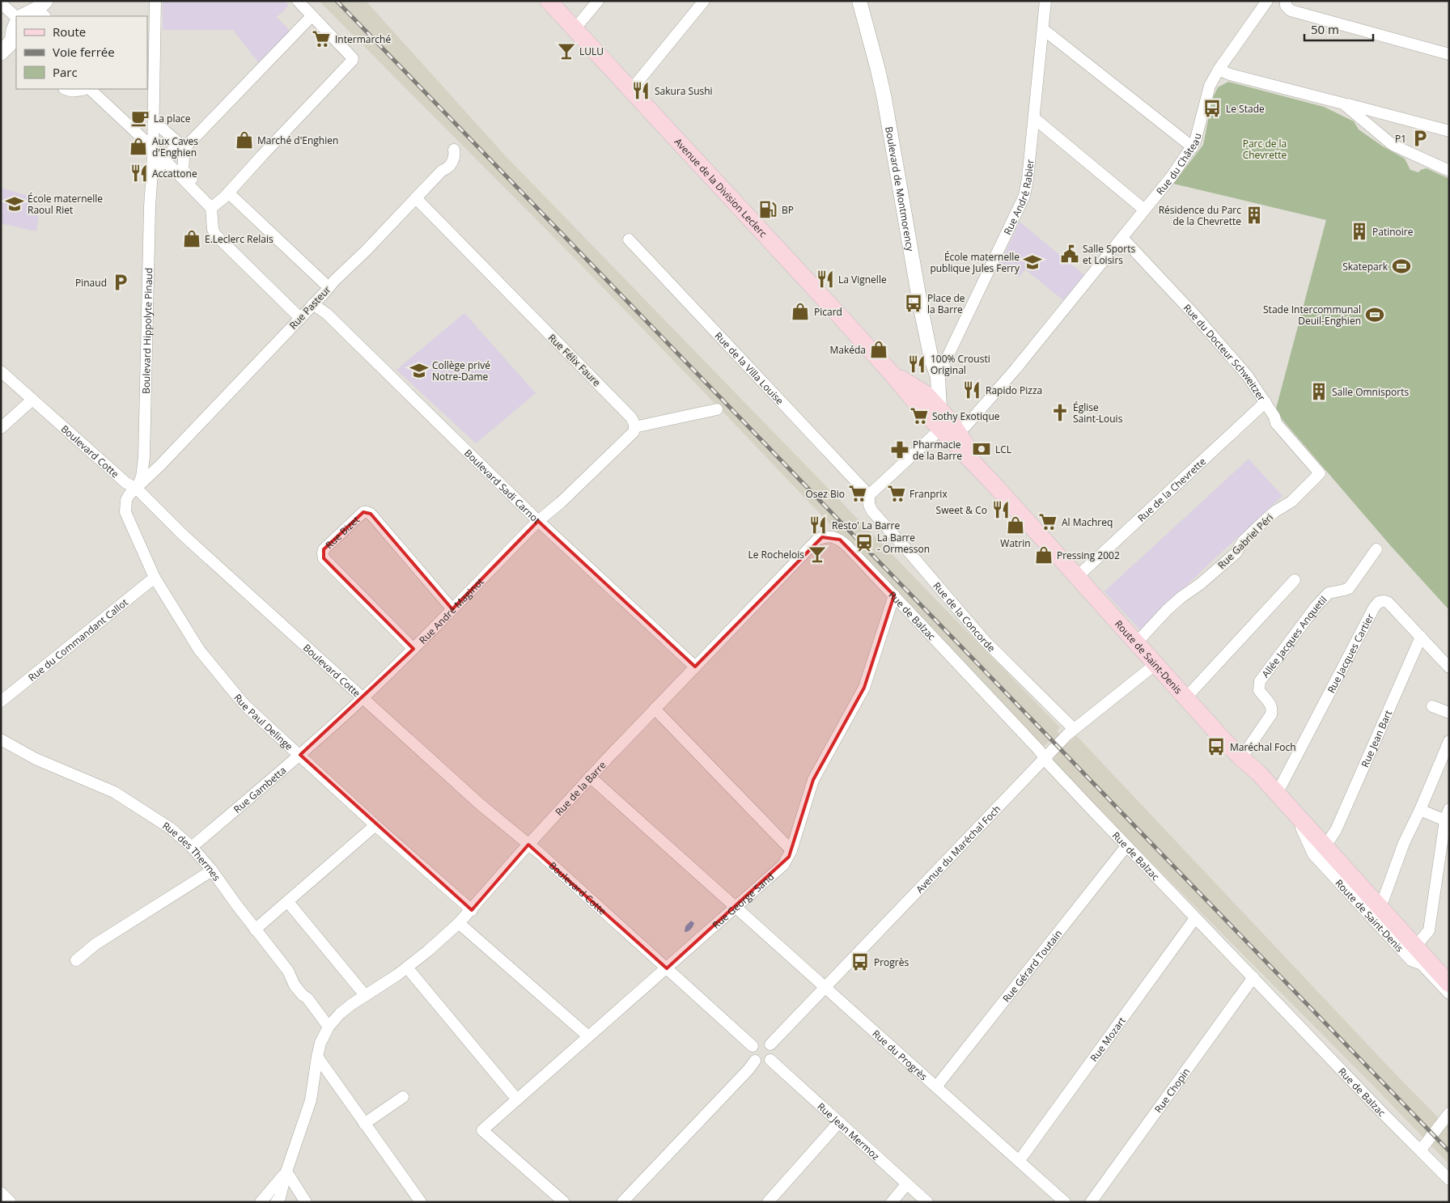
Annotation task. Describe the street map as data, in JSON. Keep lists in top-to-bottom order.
{
  "streets": {
    "main road": ["Avenue de la Division Leclerc", "Route de Saint-Denis"],
    "street": [
      "Rue du Château",
      "Boulevard de Montmorency",
      "Rue André Rabier",
      "Rue Pasteur",
      "Boulevard Hippolyte Pinaud",
      "Rue du Docteur Schweitzer",
      "Rue Félix Faure",
      "Rue de la Villa Louise",
      "Boulevard Cotte",
      "Boulevard Sadi Carnot",
      "Rue de la Chevrette",
      "Rue Bizet",
      "Rue Gabriel Péri",
      "Rue André Maginot",
      "Rue de Balzac",
      "Rue de la Concorde",
      "Allée Jacques Anquetil",
      "Rue du Commandant Callot",
      "Rue Jacques Cartier",
      "Rue Paul Delinge",
      "Rue Jean Bart",
      "Rue de la Barre",
      "Rue Gambetta",
      "Avenue du Maréchal Foch",
      "Rue des Thermes",
      "Rue George Sand",
      "Rue Gérard Toutain",
      "Rue Mozart",
      "Rue du Progrès",
      "Rue Chopin",
      "Rue Jean Mermoz"
    ]
  },
  "crossings": [
    ["Rue du Château", "Avenue de la Division Leclerc"],
    ["Rue du Château", "Rue du Docteur Schweitzer"],
    ["Rue du Château", "Rue de la Villa Louise"],
    ["Rue du Château", "Rue de la Concorde"],
    ["Avenue de la Division Leclerc", "Boulevard de Montmorency"],
    ["Avenue de la Division Leclerc", "Rue André Rabier"],
    ["Avenue de la Division Leclerc", "Route de Saint-Denis"],
    ["Boulevard de Montmorency", "Rue André Rabier"],
    ["Rue Pasteur", "Boulevard Hippolyte Pinaud"],
    ["Rue Pasteur", "Rue Félix Faure"],
    ["Rue Pasteur", "Boulevard Cotte"],
    ["Rue Pasteur", "Boulevard Sadi Carnot"],
    ["Rue Pasteur", "Rue Paul Delinge"],
    ["Boulevard Hippolyte Pinaud", "Boulevard Cotte"],
    ["Boulevard Hippolyte Pinaud", "Rue Paul Delinge"],
    ["Rue du Docteur Schweitzer", "Rue de la Chevrette"],
    ["Rue du Docteur Schweitzer", "Rue Gabriel Péri"],
    ["Rue de la Villa Louise", "Rue de la Concorde"],
    ["Boulevard Cotte", "Rue André Maginot"],
    ["Boulevard Cotte", "Rue Paul Delinge"],
    ["Boulevard Cotte", "Rue de la Barre"],
    ["Boulevard Cotte", "Rue Gambetta"],
    ["Boulevard Cotte", "Rue George Sand"],
    ["Boulevard Sadi Carnot", "Rue André Maginot"],
    ["Boulevard Sadi Carnot", "Rue de la Barre"],
    ["Rue de la Chevrette", "Route de Saint-Denis"],
    ["Rue Bizet", "Rue André Maginot"],
    ["Rue Gabriel Péri", "Route de Saint-Denis"],
    ["Rue André Maginot", "Rue Gambetta"],
    ["Rue de Balzac", "Rue de la Barre"],
    ["Rue de Balzac", "Avenue du Maréchal Foch"],
    ["Rue de Balzac", "Rue George Sand"],
    ["Rue de Balzac", "Rue Gérard Toutain"],
    ["Rue de Balzac", "Rue Mozart"],
    ["Rue de Balzac", "Rue Chopin"],
    ["Rue de la Concorde", "Avenue du Maréchal Foch"],
    ["Allée Jacques Anquetil", "Route de Saint-Denis"],
    ["Rue du Commandant Callot", "Rue Paul Delinge"],
    ["Rue Jacques Cartier", "Route de Saint-Denis"],
    ["Rue Jacques Cartier", "Rue Jean Bart"],
    ["Route de Saint-Denis", "Rue Jean Bart"],
    ["Route de Saint-Denis", "Avenue du Maréchal Foch"],
    ["Rue Paul Delinge", "Rue de la Barre"],
    ["Rue Paul Delinge", "Rue Gambetta"],
    ["Rue de la Barre", "Rue des Thermes"],
    ["Rue de la Barre", "Rue du Progrès"],
    ["Rue Gambetta", "Rue des Thermes"],
    ["Avenue du Maréchal Foch", "Rue du Progrès"],
    ["Avenue du Maréchal Foch", "Rue Jean Mermoz"],
    ["Rue George Sand", "Rue du Progrès"],
    ["Rue Gérard Toutain", "Rue du Progrès"],
    ["Rue Mozart", "Rue du Progrès"]
  ],
  "parks": ["Parc de la Chevrette"],
  "places": {
    "supermarket": [
      "Intermarché",
      "Sothy Exotique",
      "Osez Bio",
      "Franprix",
      "Al Machreq"
    ],
    "bar": ["LULU", "Le Rochelois"],
    "restaurant": [
      "Sakura Sushi",
      "Accattone",
      "La Vignelle",
      "100% Crousti Original",
      "Rapido Pizza",
      "Sweet & Co",
      "Resto' La Barre"
    ],
    "bus stop": [
      "Le Stade",
      "Place de la Barre",
      "Maréchal Foch",
      "Progrès"
    ],
    "cafe": ["La place"],
    "parking": ["P1", "Pinaud"],
    "shop": [
      "Marché d'Enghien",
      "Aux Caves d'Enghien",
      "E.Leclerc Relais",
      "Picard",
      "Makéda",
      "Watrin",
      "Pressing 2002"
    ],
    "school or university": ["École maternelle Raoul Riet", "École maternelle publique Jules Ferry", "Collège privé Notre-Dame"],
    "fuel station": ["BP"],
    "building": ["Résidence du Parc de la Chevrette", "Patinoire", "Salle Omnisports"],
    "public building": ["Salle Sports et Loisirs"],
    "sports": ["Skatepark", "Stade Intercommunal Deuil-Enghien"],
    "church": ["Église Saint-Louis"],
    "bank": ["LCL"],
    "pharmacy": ["Pharmacie de la Barre"],
    "station": ["La Barre - Ormesson"]
  },
  "legend": ["Route", "Voie ferrée", "Parc"],
  "scale_bar": "50 m"
}
